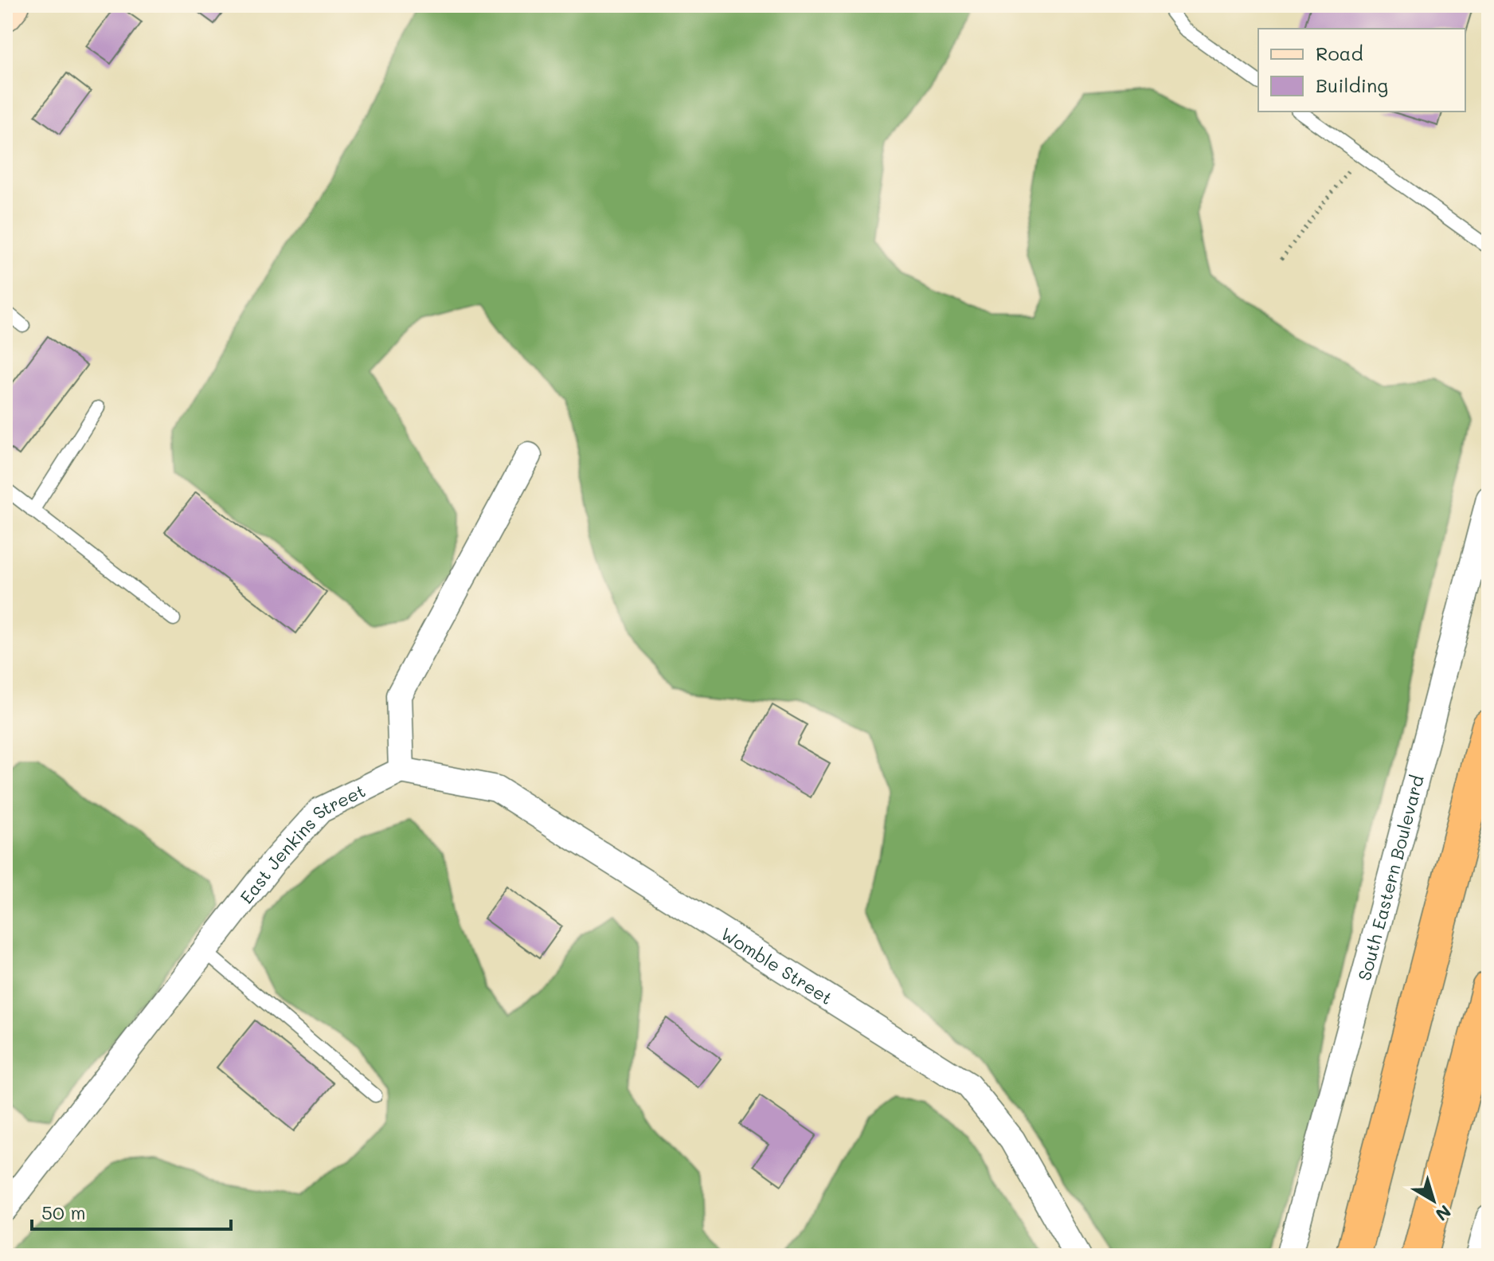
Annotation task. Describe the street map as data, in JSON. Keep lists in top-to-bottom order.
{
  "streets": {
    "street": ["East Jenkins Street", "South Eastern Boulevard", "Womble Street"]
  },
  "crossings": [
    ["East Jenkins Street", "Womble Street"]
  ],
  "legend": ["Road", "Building"],
  "scale_bar": "50 m",
  "north": "bottom right"
}
